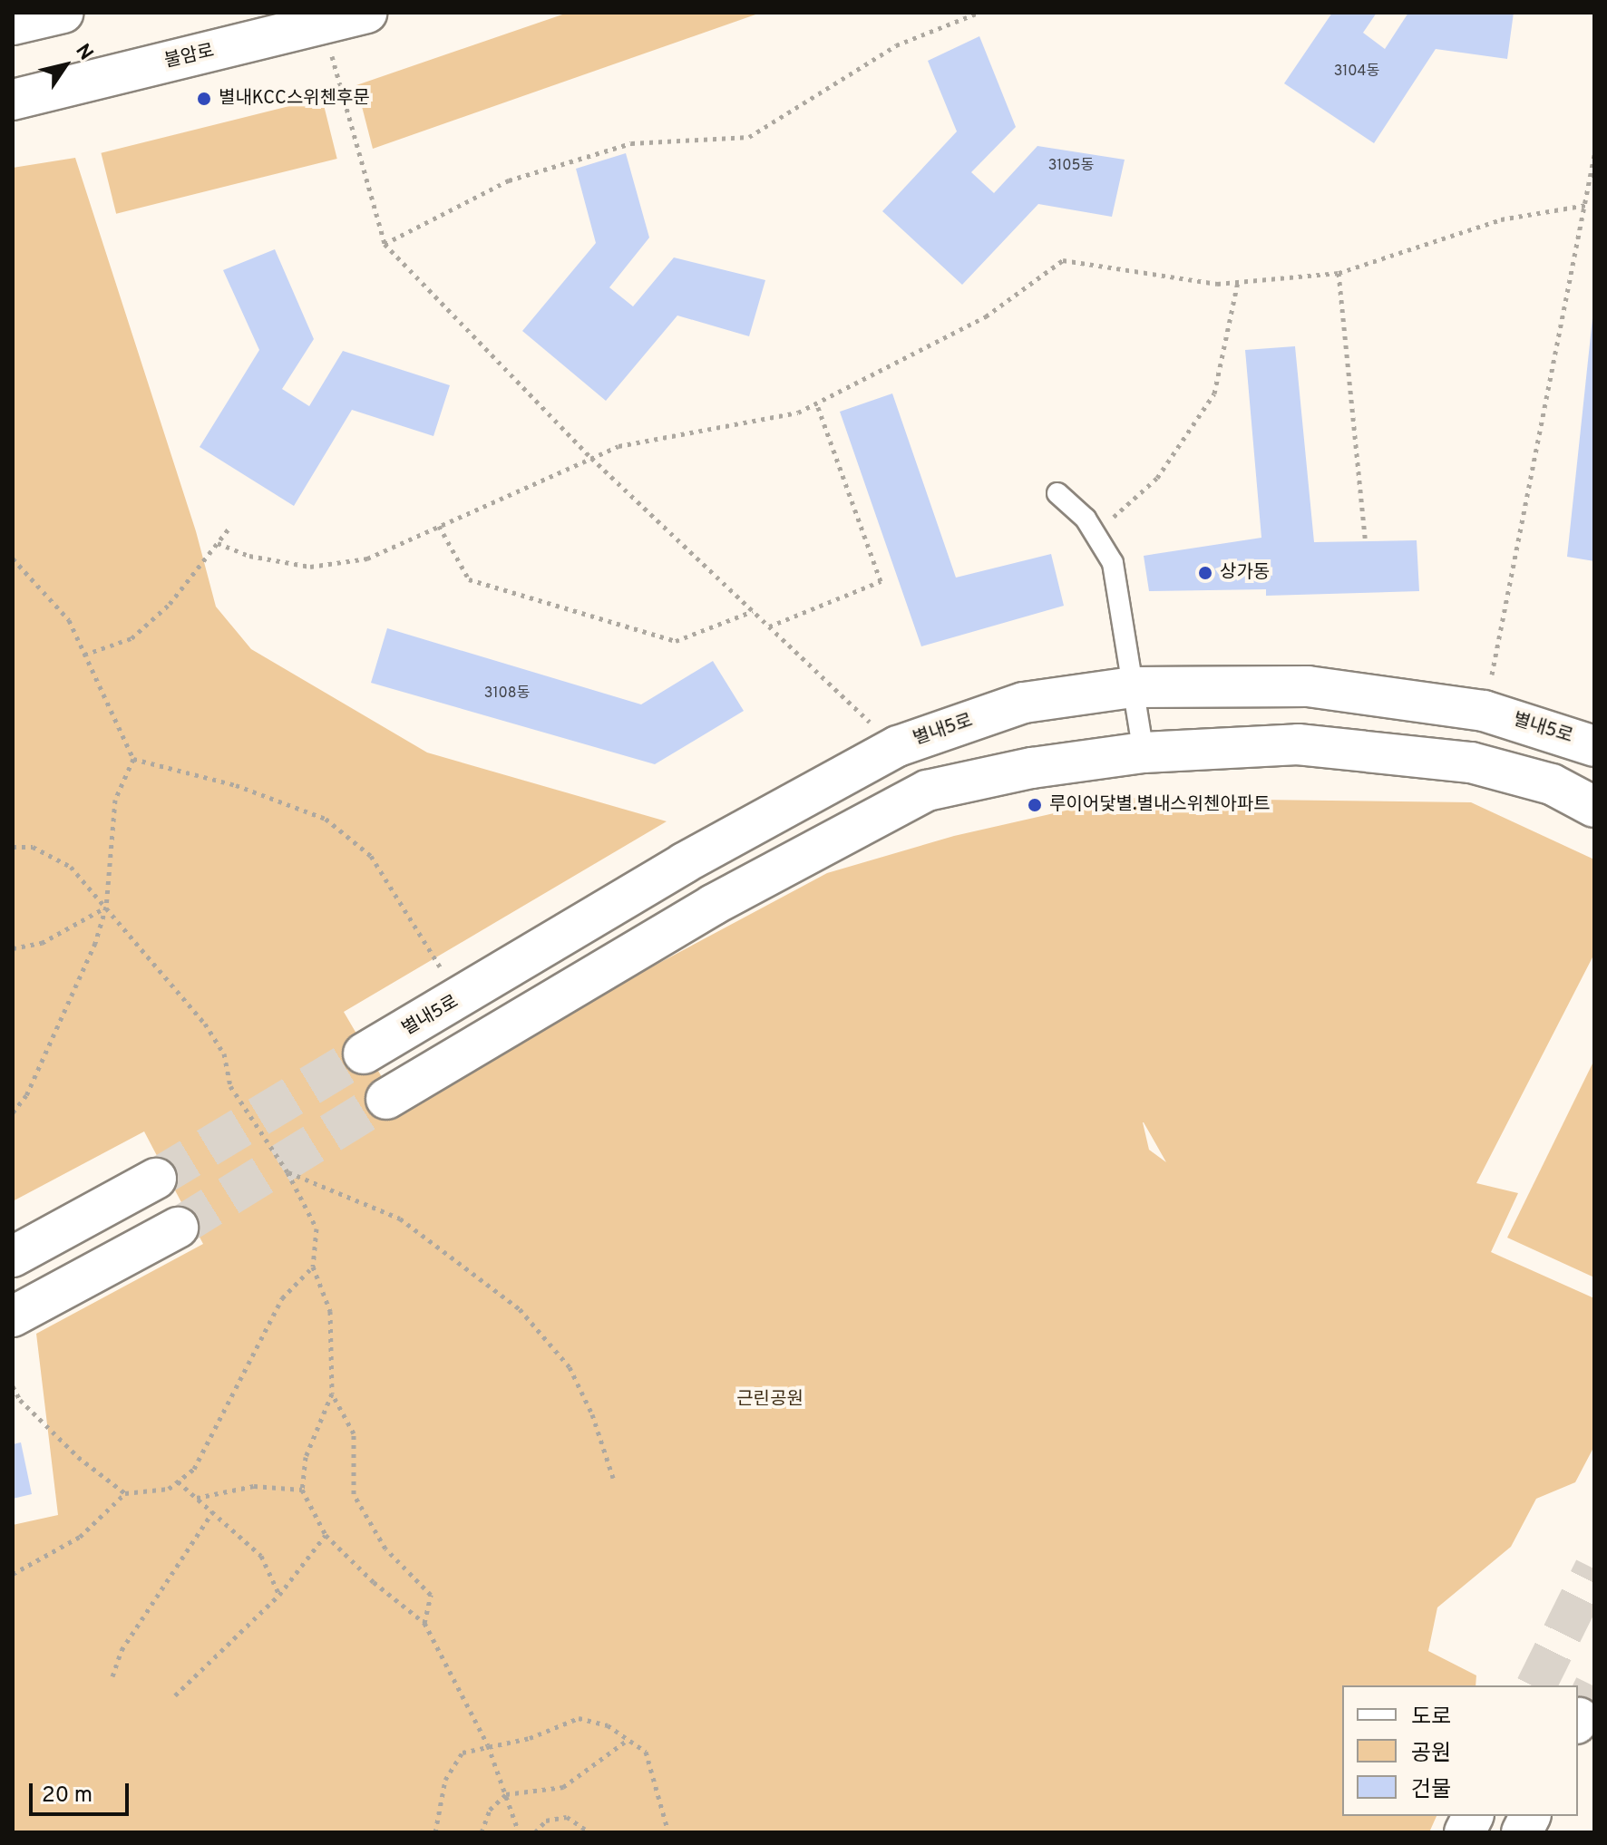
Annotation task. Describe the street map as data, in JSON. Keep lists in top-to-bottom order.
{
  "streets": {
    "main road": ["불암로", "별내5로"]
  },
  "parks": ["근린공원"],
  "places": ["별내KCC스위첸후문", "상가동", "루이어닻별.별내스위첸아파트"],
  "house_numbers": ["3104동", "3105동", "3108동"],
  "legend": ["도로", "공원", "건물"],
  "scale_bar": "20 m",
  "north": "top right"
}
